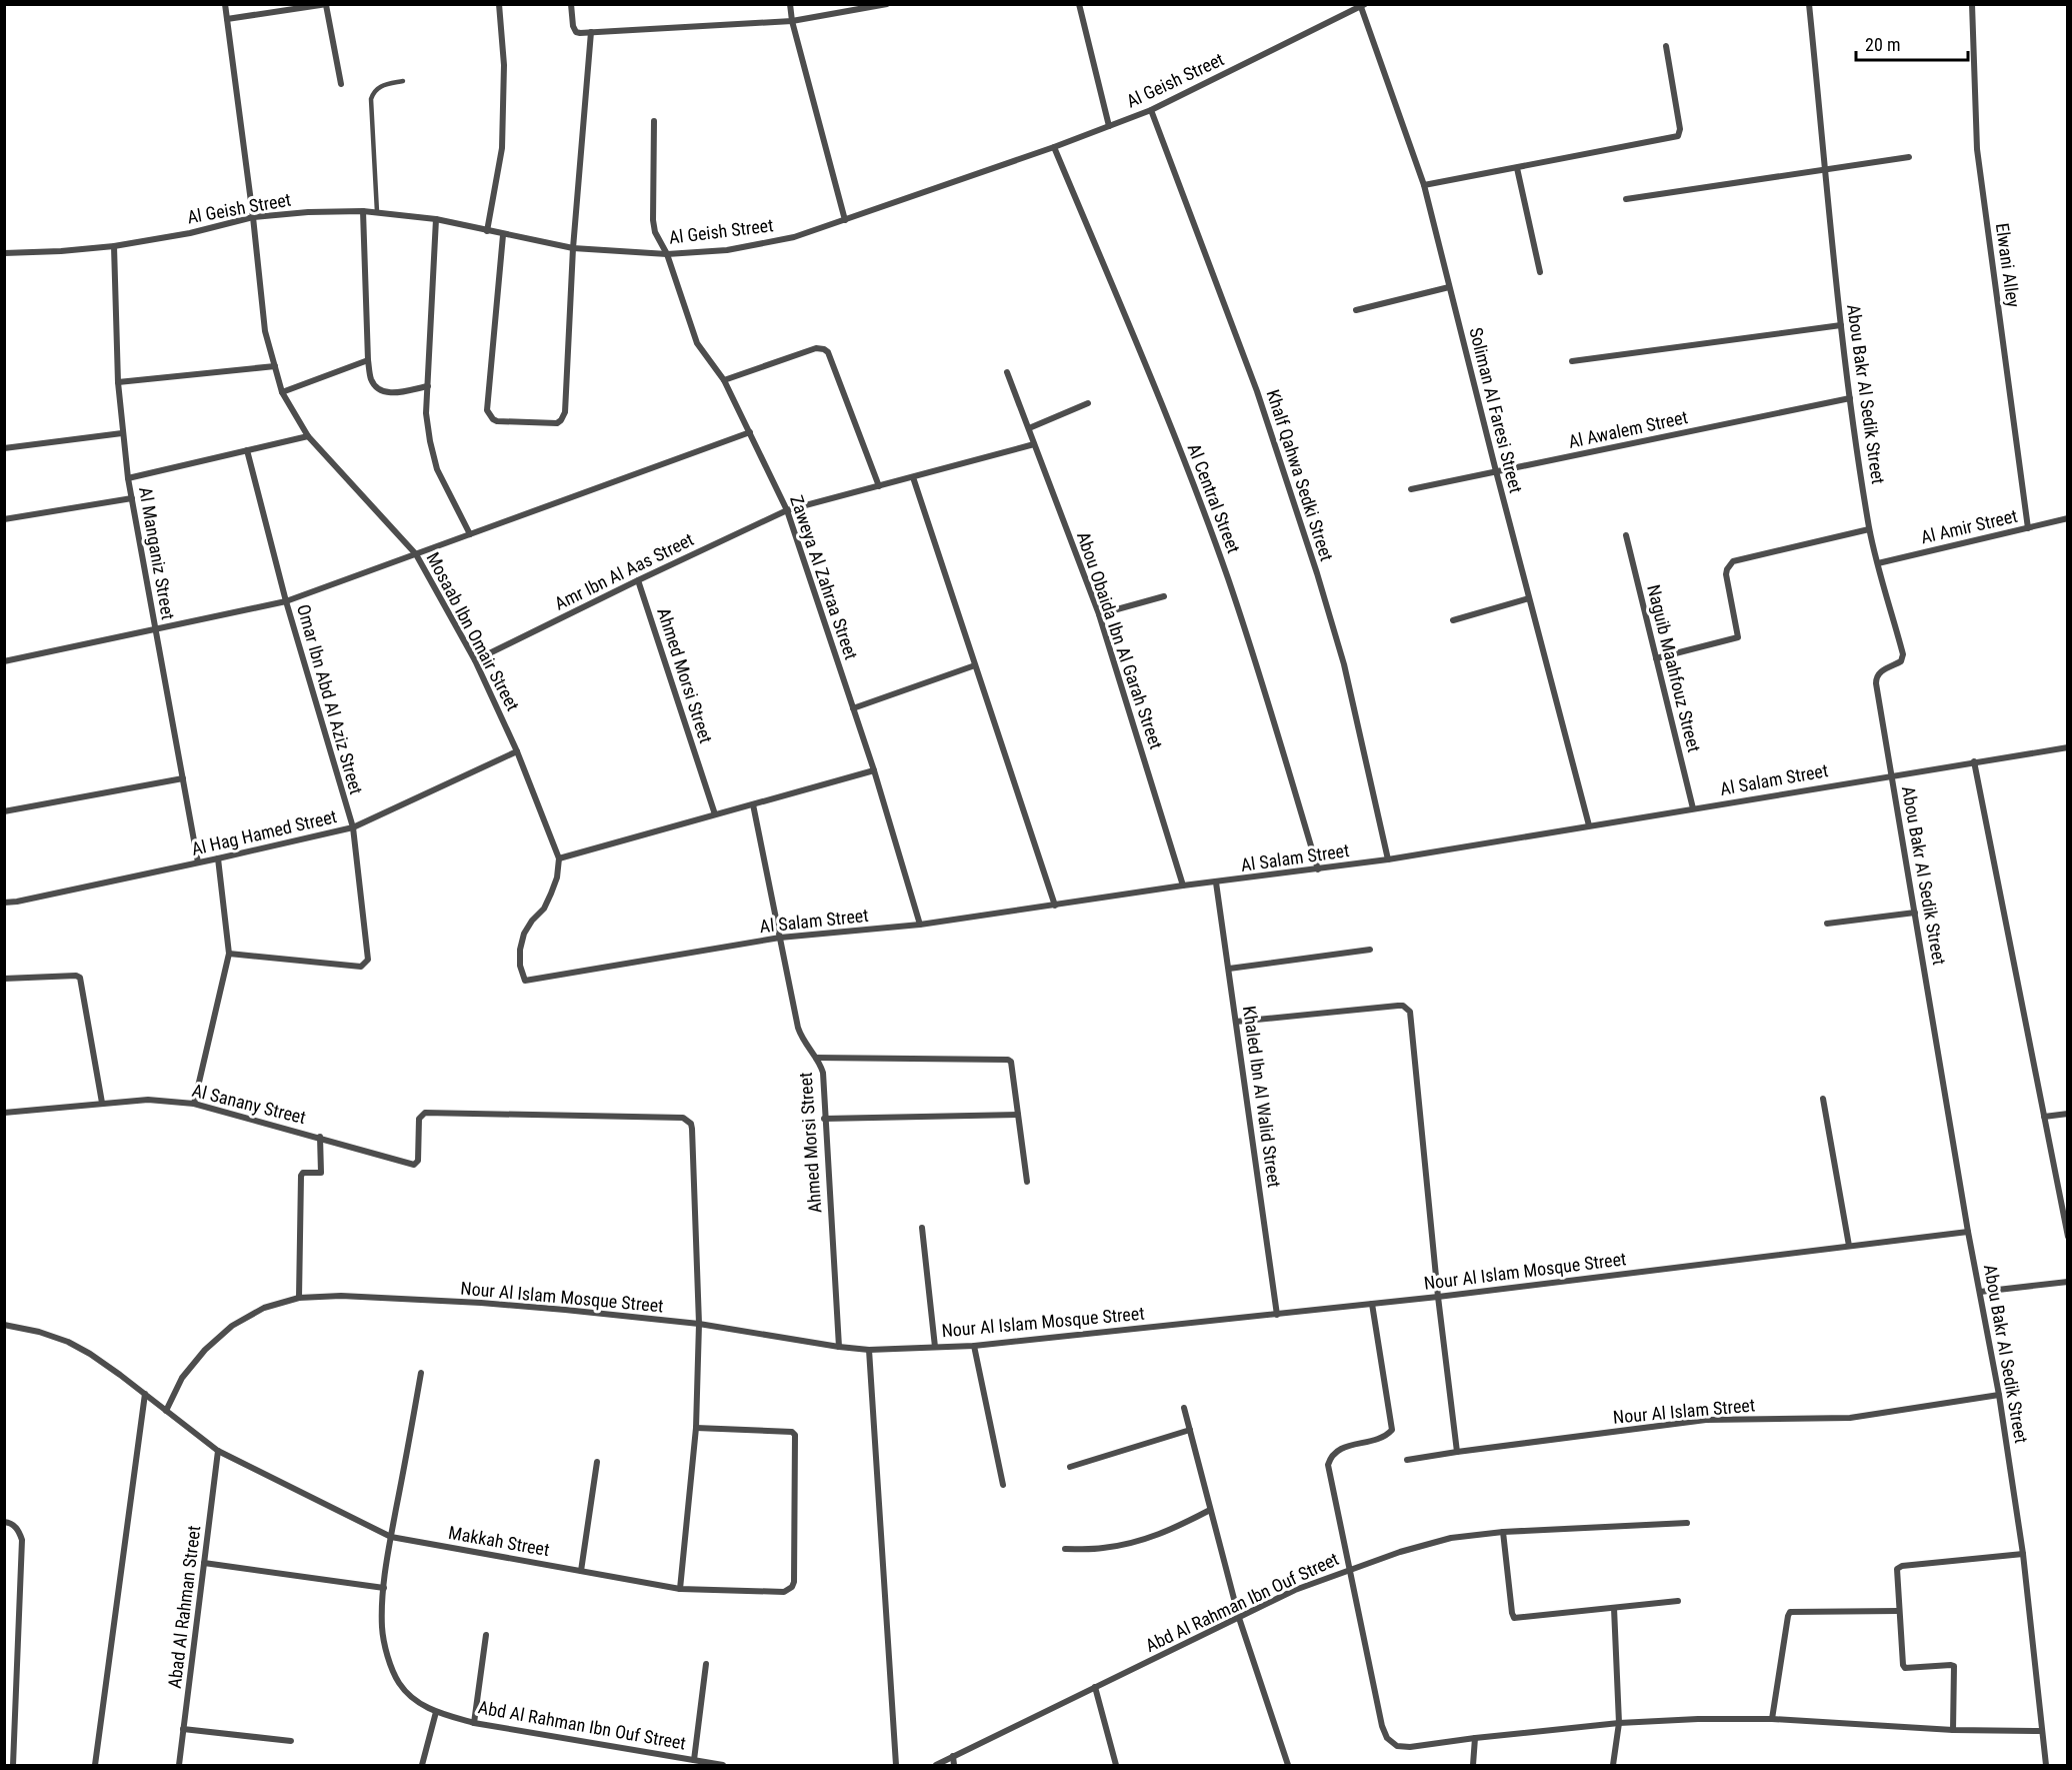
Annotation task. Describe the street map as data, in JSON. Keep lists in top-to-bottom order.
{
  "streets": {
    "street": [
      "Al Geish Street",
      "Elwani Alley",
      "Abou Bakr Al Sedik Street",
      "Soliman Al Faresi Street",
      "Al Awalem Street",
      "Khalf Qahwa Sedki Street",
      "Al Central Street",
      "Al Amir Street",
      "Al Manganiz Street",
      "Amr Ibn Al Aas Street",
      "Zaweya Al Zahraa Street",
      "Mosaab Ibn Omair Street",
      "Abou Obaida Ibn Al Garah Street",
      "Naguib Maahfouz Street",
      "Ahmed Morsi Street",
      "Omar Ibn Abd Al Aziz Street",
      "Al Salam Street",
      "Al Hag Hamed Street",
      "Khaled Ibn Al Walid Street",
      "Al Sanany Street",
      "Nour Al Islam Mosque Street",
      "Nour Al Islam Street",
      "Makkah Street",
      "Abd Al Rahman Ibn Ouf Street",
      "Abad Al Rahman Street"
    ]
  },
  "crossings": [
    ["Al Geish Street", "Soliman Al Faresi Street"],
    ["Al Geish Street", "Khalf Qahwa Sedki Street"],
    ["Al Geish Street", "Al Central Street"],
    ["Al Geish Street", "Al Manganiz Street"],
    ["Al Geish Street", "Zaweya Al Zahraa Street"],
    ["Al Geish Street", "Mosaab Ibn Omair Street"],
    ["Elwani Alley", "Al Amir Street"],
    ["Abou Bakr Al Sedik Street", "Al Awalem Street"],
    ["Abou Bakr Al Sedik Street", "Al Amir Street"],
    ["Abou Bakr Al Sedik Street", "Al Salam Street"],
    ["Abou Bakr Al Sedik Street", "Nour Al Islam Mosque Street"],
    ["Abou Bakr Al Sedik Street", "Nour Al Islam Street"],
    ["Soliman Al Faresi Street", "Al Awalem Street"],
    ["Soliman Al Faresi Street", "Al Salam Street"],
    ["Khalf Qahwa Sedki Street", "Al Salam Street"],
    ["Al Central Street", "Al Salam Street"],
    ["Al Manganiz Street", "Al Hag Hamed Street"],
    ["Amr Ibn Al Aas Street", "Zaweya Al Zahraa Street"],
    ["Amr Ibn Al Aas Street", "Mosaab Ibn Omair Street"],
    ["Amr Ibn Al Aas Street", "Abou Obaida Ibn Al Garah Street"],
    ["Amr Ibn Al Aas Street", "Ahmed Morsi Street"],
    ["Zaweya Al Zahraa Street", "Al Salam Street"],
    ["Mosaab Ibn Omair Street", "Al Salam Street"],
    ["Mosaab Ibn Omair Street", "Al Hag Hamed Street"],
    ["Abou Obaida Ibn Al Garah Street", "Al Salam Street"],
    ["Naguib Maahfouz Street", "Al Salam Street"],
    ["Ahmed Morsi Street", "Al Salam Street"],
    ["Ahmed Morsi Street", "Nour Al Islam Mosque Street"],
    ["Omar Ibn Abd Al Aziz Street", "Al Hag Hamed Street"],
    ["Al Salam Street", "Khaled Ibn Al Walid Street"],
    ["Khaled Ibn Al Walid Street", "Nour Al Islam Mosque Street"],
    ["Al Sanany Street", "Nour Al Islam Mosque Street"],
    ["Nour Al Islam Mosque Street", "Makkah Street"],
    ["Makkah Street", "Abd Al Rahman Ibn Ouf Street"],
    ["Makkah Street", "Abad Al Rahman Street"]
  ],
  "scale_bar": "20 m"
}
